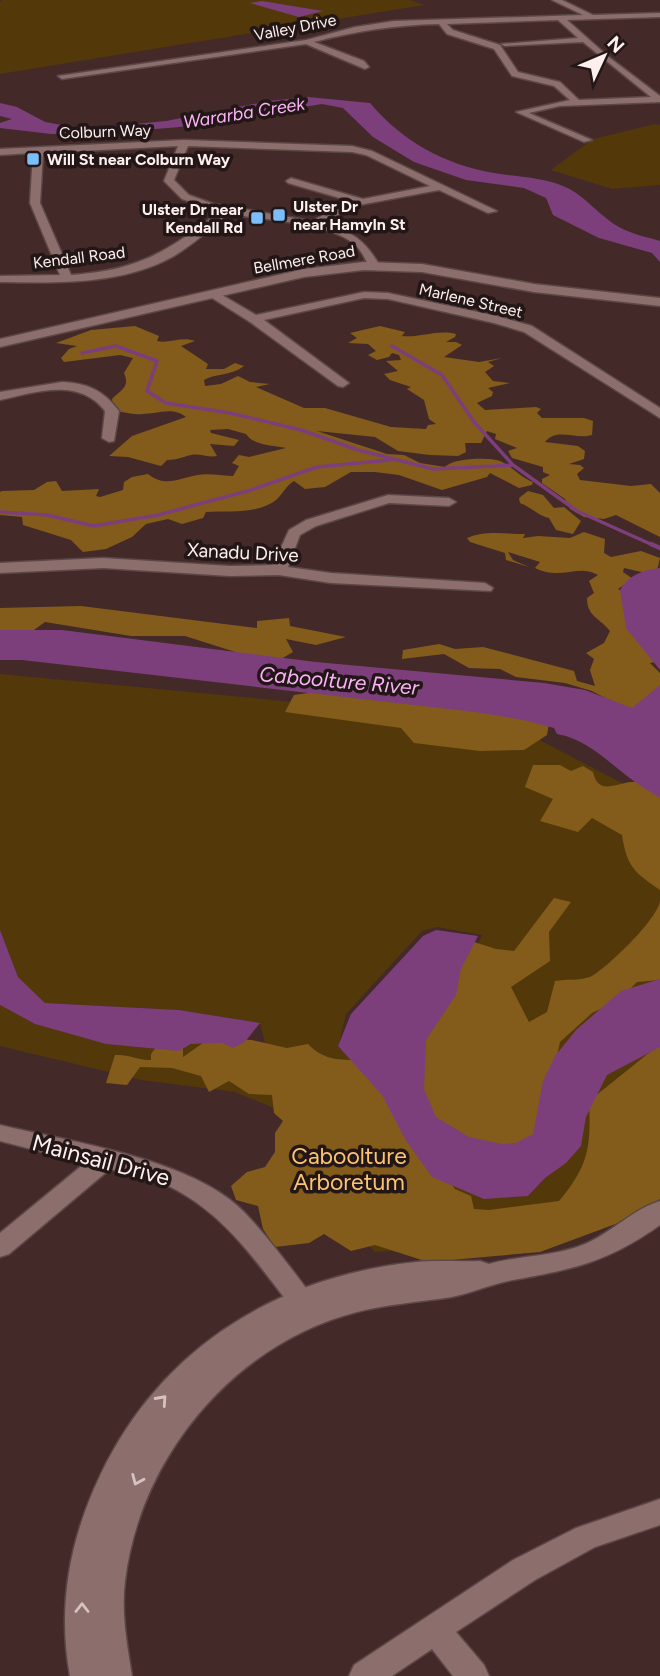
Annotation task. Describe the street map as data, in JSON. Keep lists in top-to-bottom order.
{
  "streets": {
    "main road": ["Bellmere Road"],
    "street": [
      "Valley Drive",
      "Colburn Way",
      "Kendall Road",
      "Marlene Street",
      "Xanadu Drive",
      "Mainsail Drive"
    ]
  },
  "water": ["Wararba Creek", "Caboolture River"],
  "parks": ["Caboolture Arboretum"],
  "places": {
    "transit": ["Will St near Colburn Way", "Ulster Dr near Hamyln St", "Ulster Dr near Kendall Rd"]
  },
  "north": "top right"
}
